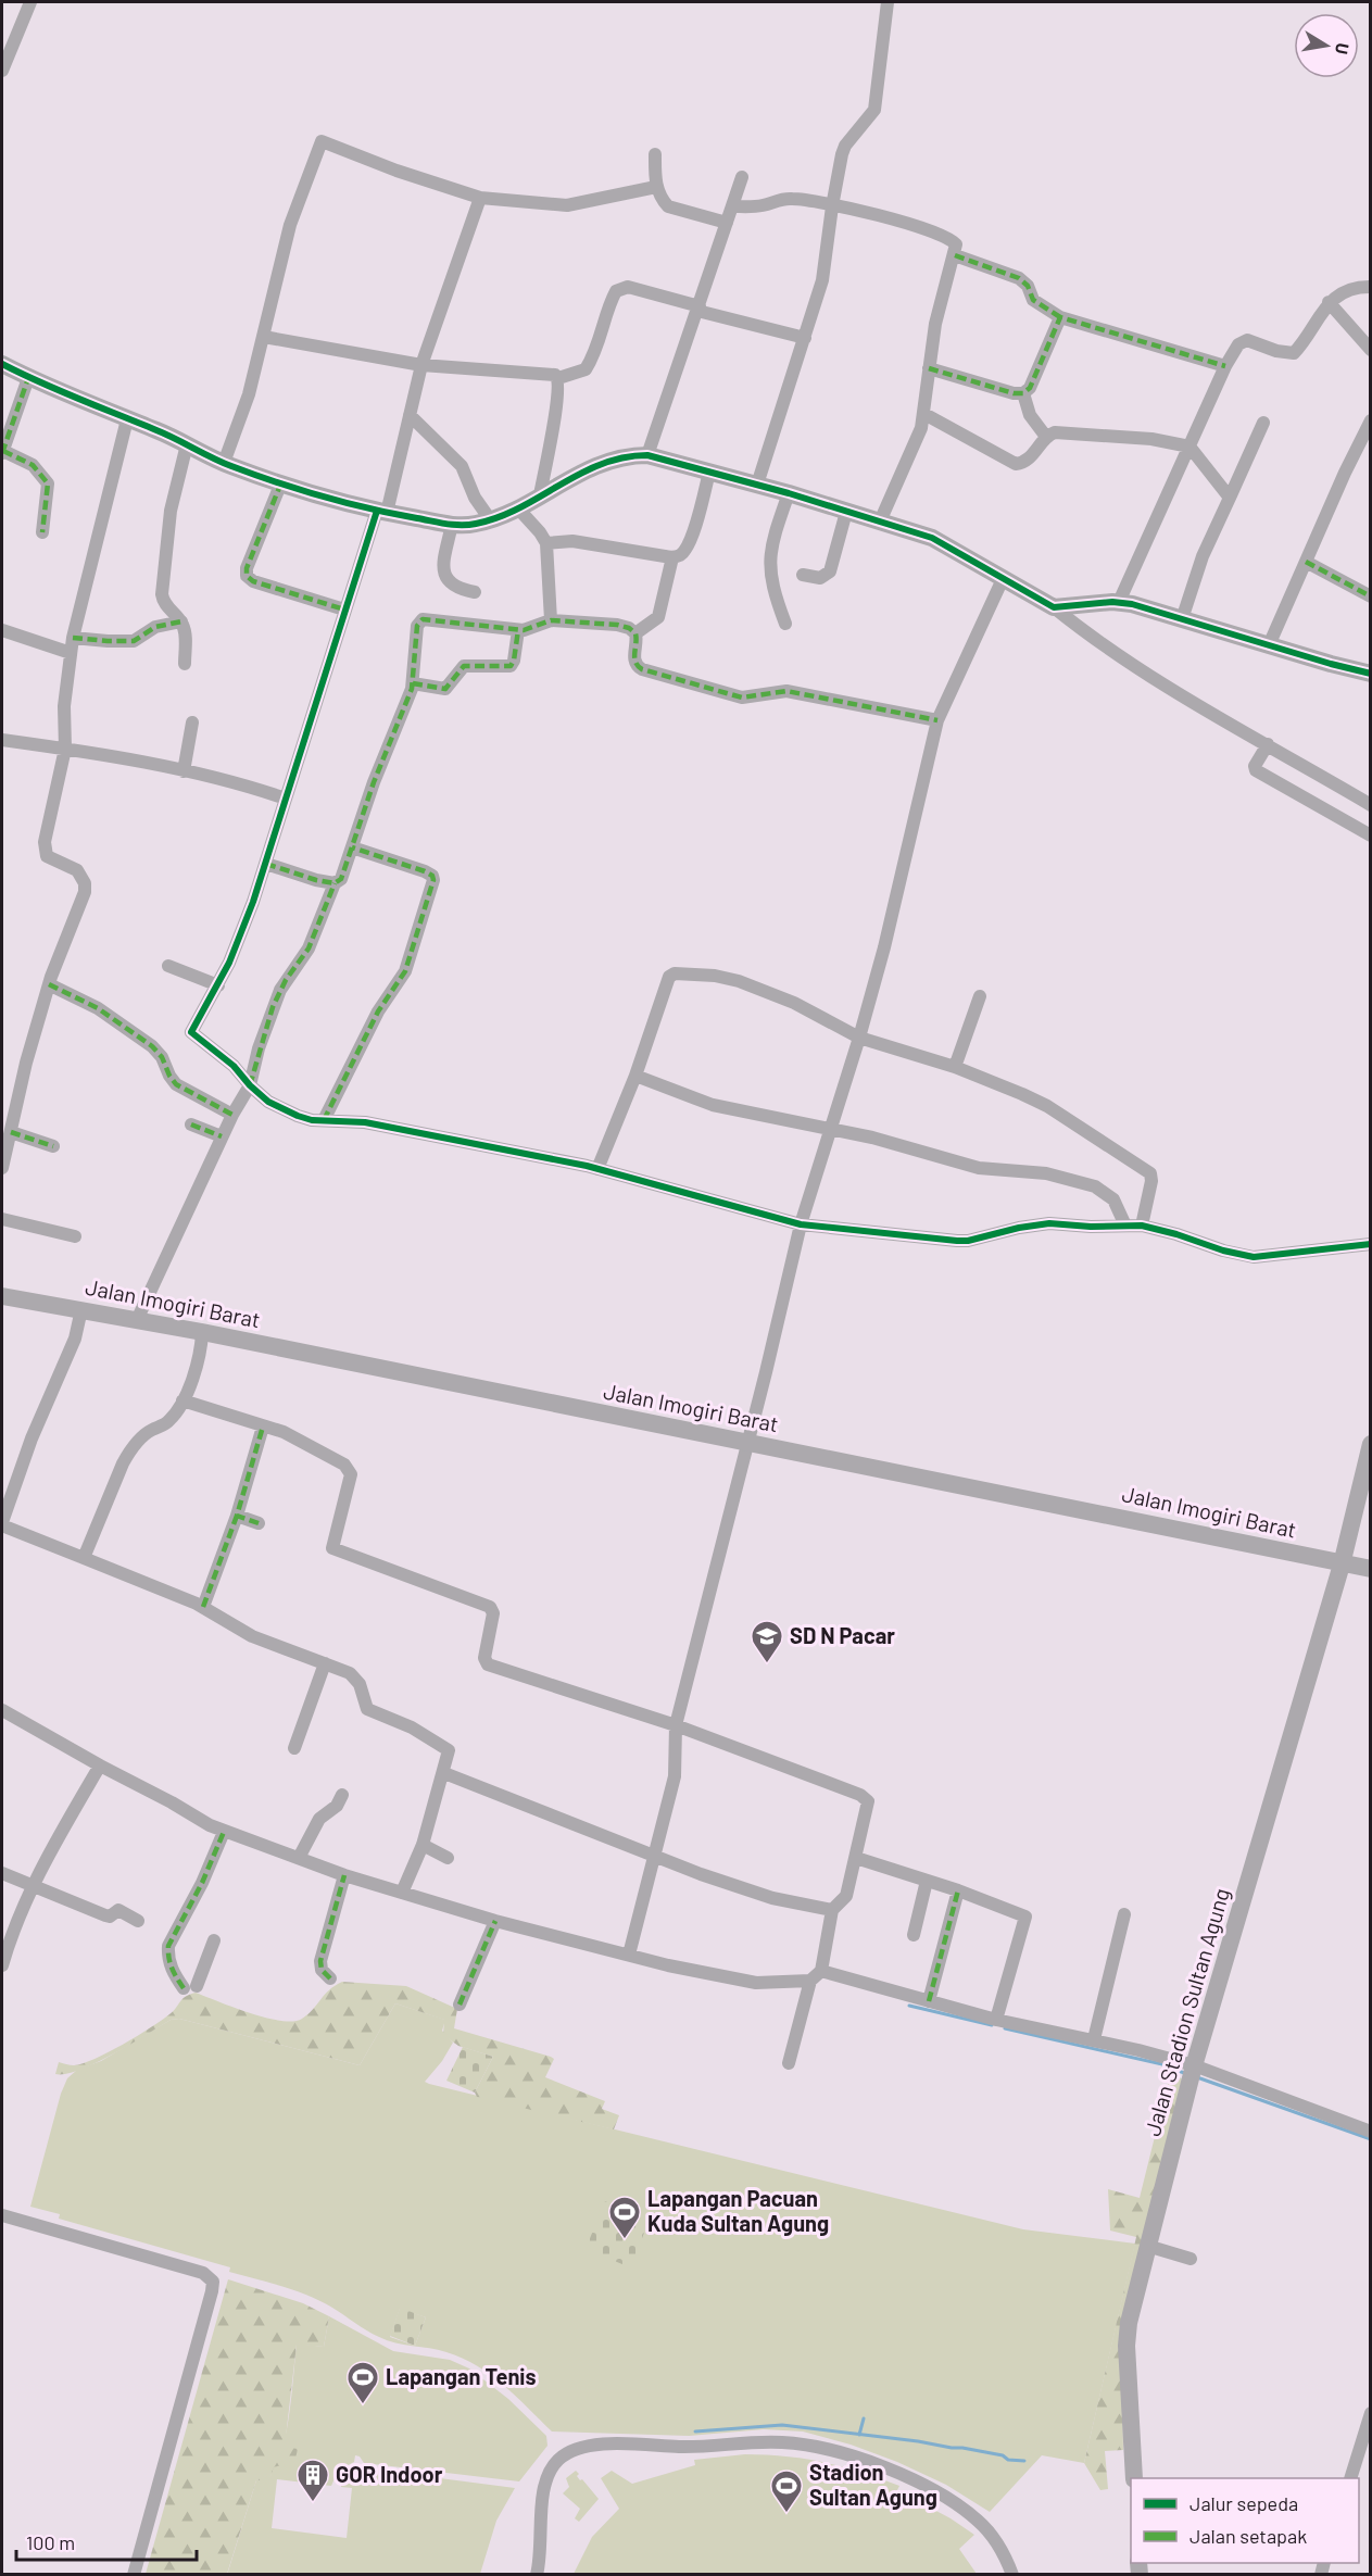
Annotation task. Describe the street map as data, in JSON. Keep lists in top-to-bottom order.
{
  "streets": {
    "main road": ["Jalan Imogiri Barat", "Jalan Stadion Sultan Agung"]
  },
  "crossings": [
    ["Jalan Imogiri Barat", "Jalan Stadion Sultan Agung"]
  ],
  "places": {
    "school or university": ["SD N Pacar"],
    "sports": ["Lapangan Pacuan Kuda Sultan Agung", "Lapangan Tenis", "Stadion Sultan Agung"],
    "building": ["GOR Indoor"]
  },
  "legend": ["Jalur sepeda", "Jalan setapak"],
  "scale_bar": "100 m",
  "north": "right"
}
